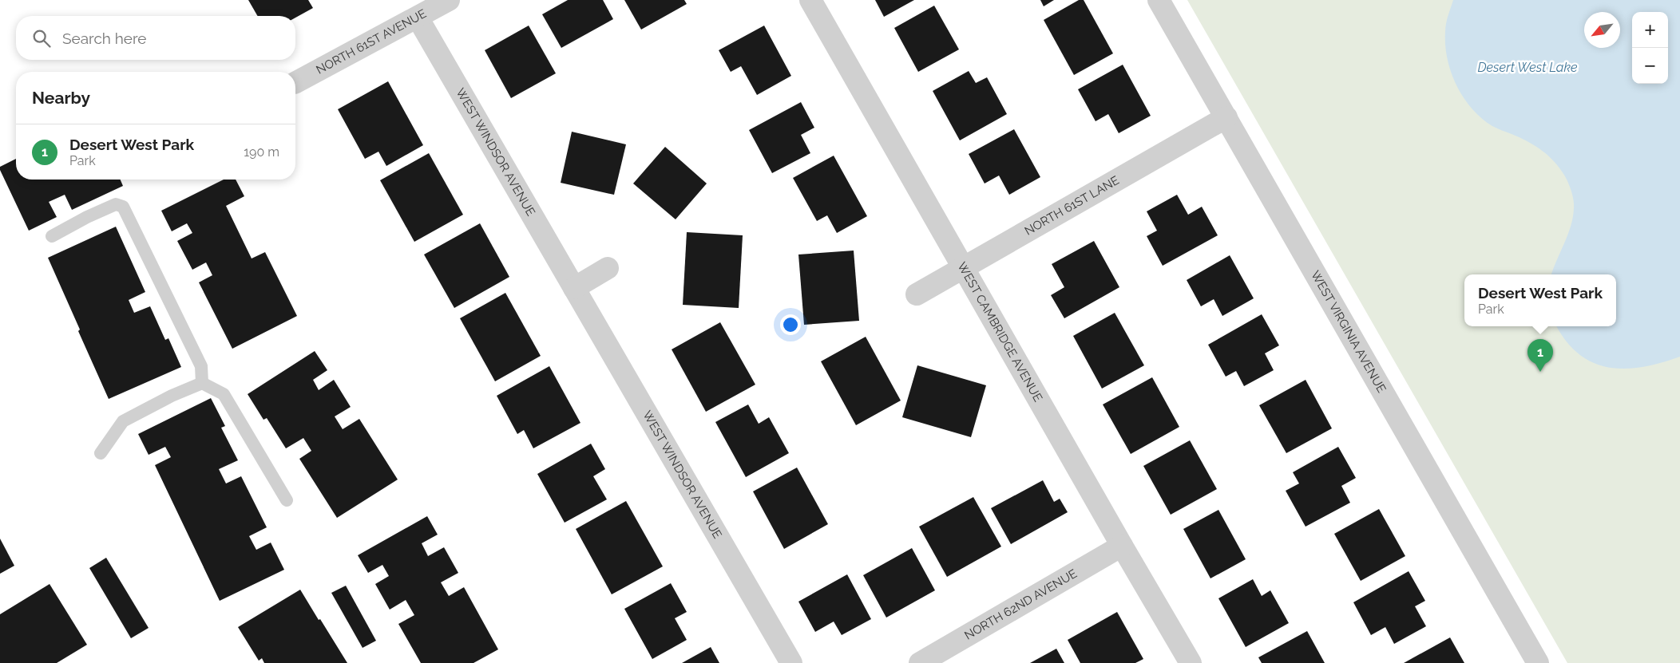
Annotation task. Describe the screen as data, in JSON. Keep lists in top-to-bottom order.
{
  "streets": {
    "street": [
      "NORTH 61ST AVENUE",
      "WEST WINDSOR AVENUE",
      "NORTH 61ST LANE",
      "WEST VIRGINIA AVENUE",
      "WEST CAMBRIDGE AVENUE",
      "NORTH 62ND AVENUE"
    ]
  },
  "crossings": [
    ["NORTH 61ST AVENUE", "WEST WINDSOR AVENUE"],
    ["NORTH 61ST LANE", "WEST VIRGINIA AVENUE"],
    ["NORTH 61ST LANE", "WEST CAMBRIDGE AVENUE"],
    ["WEST CAMBRIDGE AVENUE", "NORTH 62ND AVENUE"]
  ],
  "water": ["Desert West Lake"],
  "north": "bottom left",
  "page": {
    "map_buttons": ["+", "−"],
    "search": "Search here",
    "heading": "Nearby",
    "list": [
      {
        "mark": "1",
        "name": "Desert West Park",
        "note": "Park",
        "value": "190 m"
      }
    ],
    "popup": ["Desert West Park", "Park"],
    "pins": "1"
  }
}
